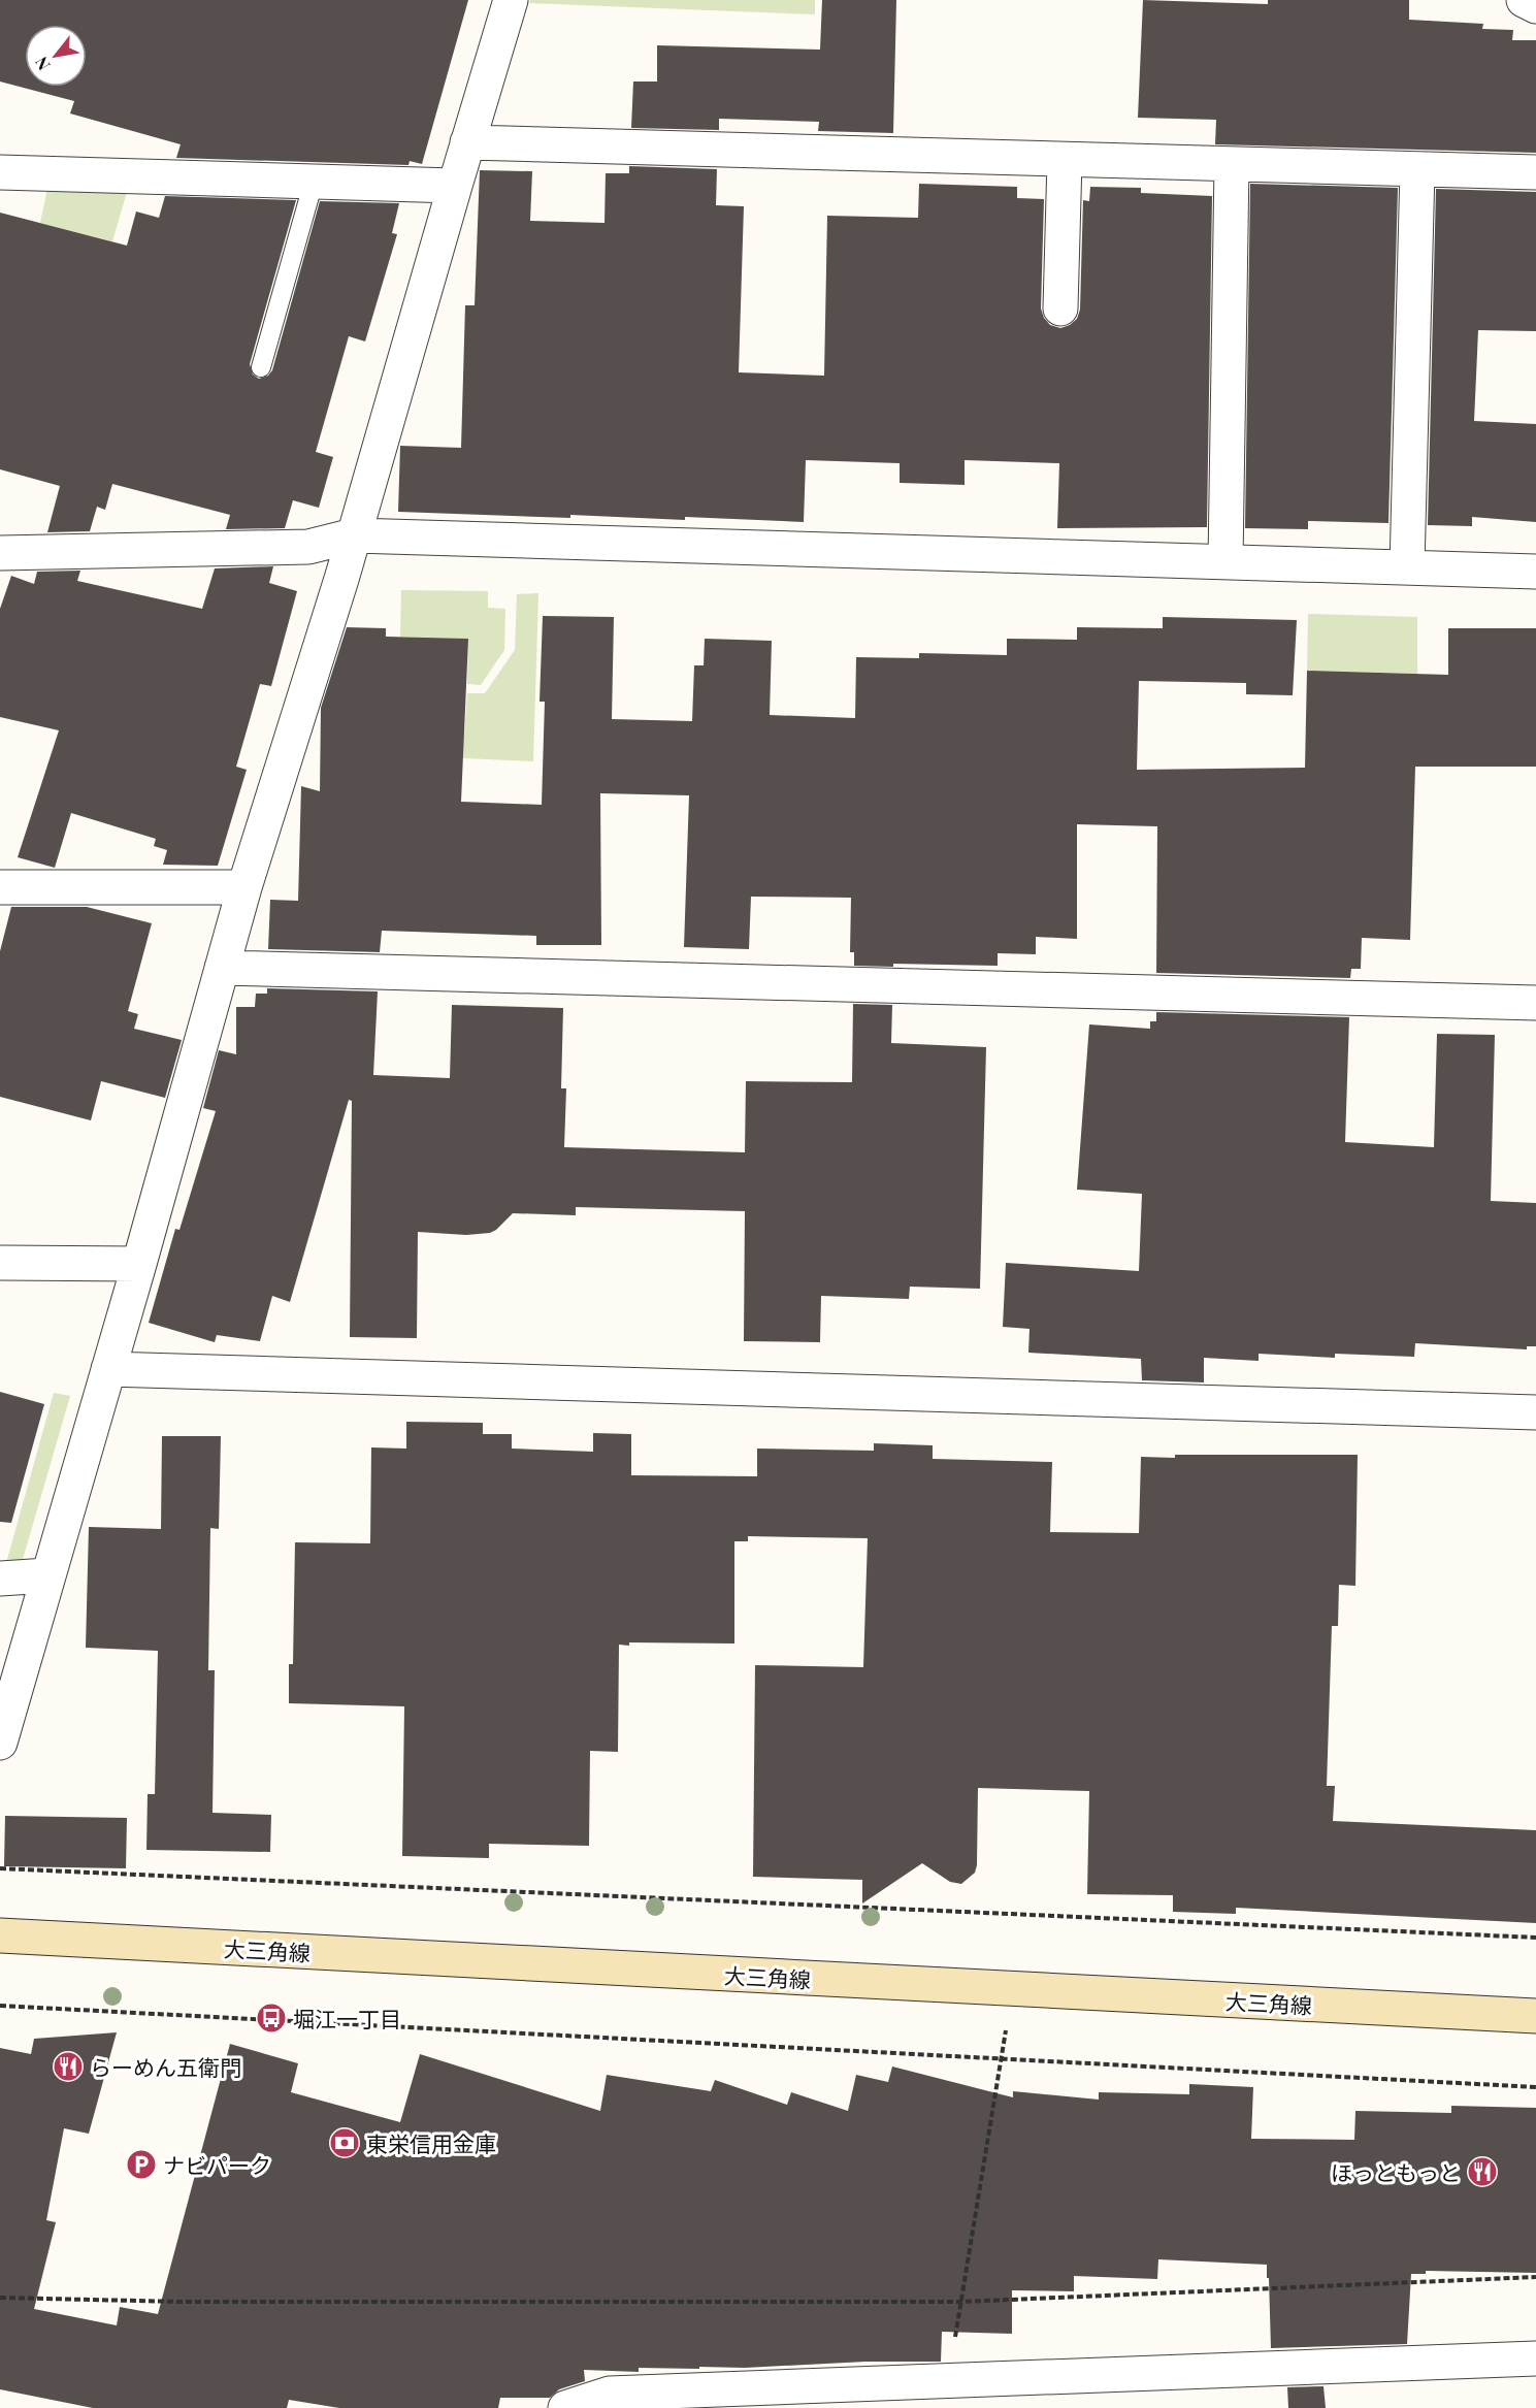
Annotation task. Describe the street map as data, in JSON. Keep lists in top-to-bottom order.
{
  "streets": {
    "street": ["大三角線"]
  },
  "places": {
    "bus stop": ["堀江一丁目"],
    "restaurant": ["らーめん五衛門", "ほっともっと"],
    "bank": ["東栄信用金庫"],
    "parking": ["ナビパーク"]
  },
  "north": "bottom left"
}
